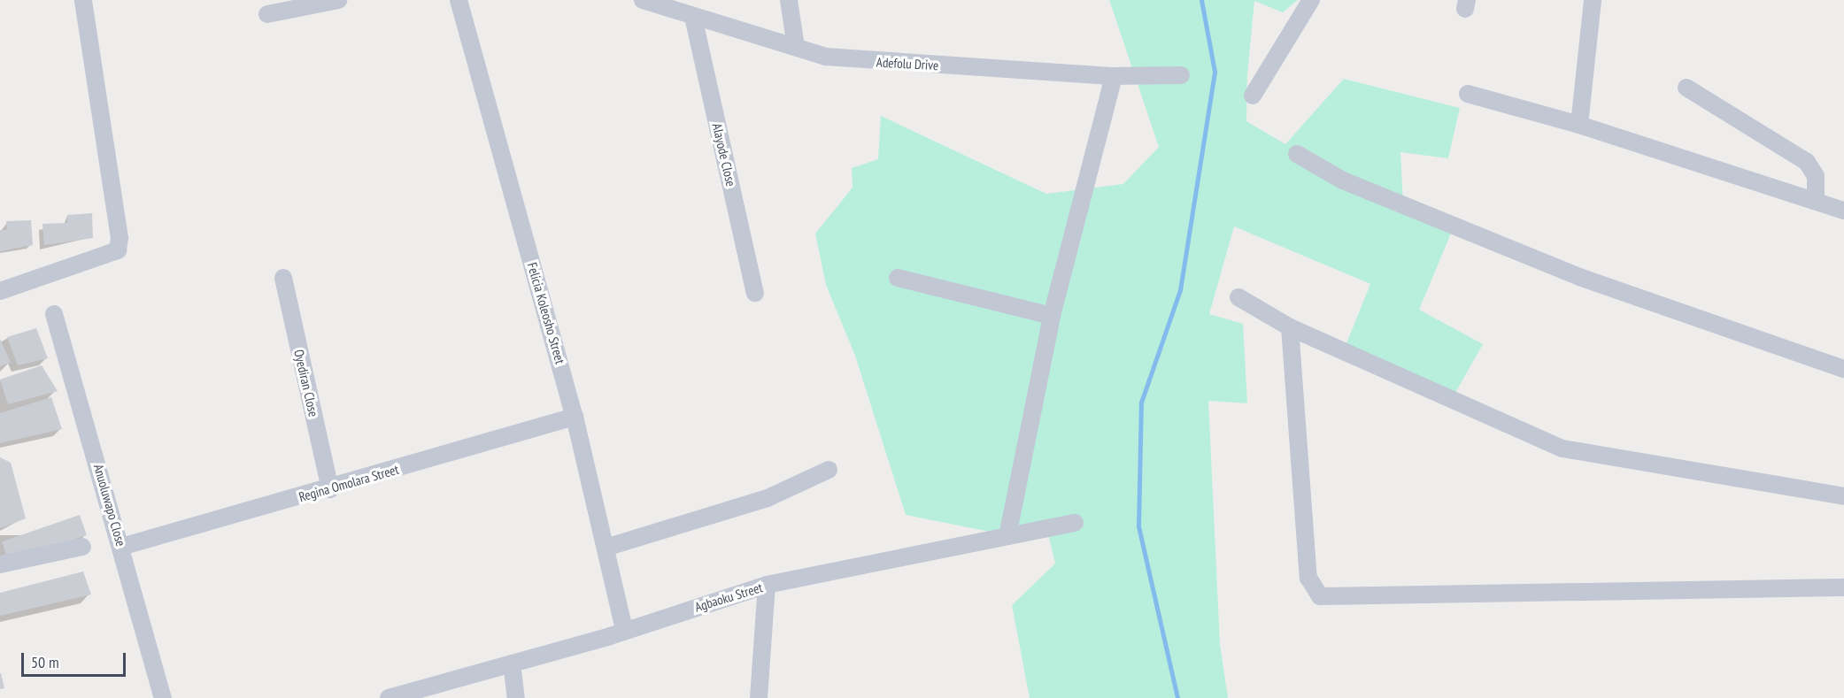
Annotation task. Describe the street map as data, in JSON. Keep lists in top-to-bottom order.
{
  "streets": {
    "street": [
      "Adefolu Drive",
      "Alayode Close",
      "Felicia Koleosho Street",
      "Oyediran Close",
      "Regina Omolara Street",
      "Anuoluwapo Close",
      "Agbaoku Street"
    ]
  },
  "crossings": [
    ["Adefolu Drive", "Alayode Close"],
    ["Felicia Koleosho Street", "Regina Omolara Street"],
    ["Felicia Koleosho Street", "Agbaoku Street"],
    ["Oyediran Close", "Regina Omolara Street"],
    ["Regina Omolara Street", "Anuoluwapo Close"]
  ],
  "scale_bar": "50 m"
}
